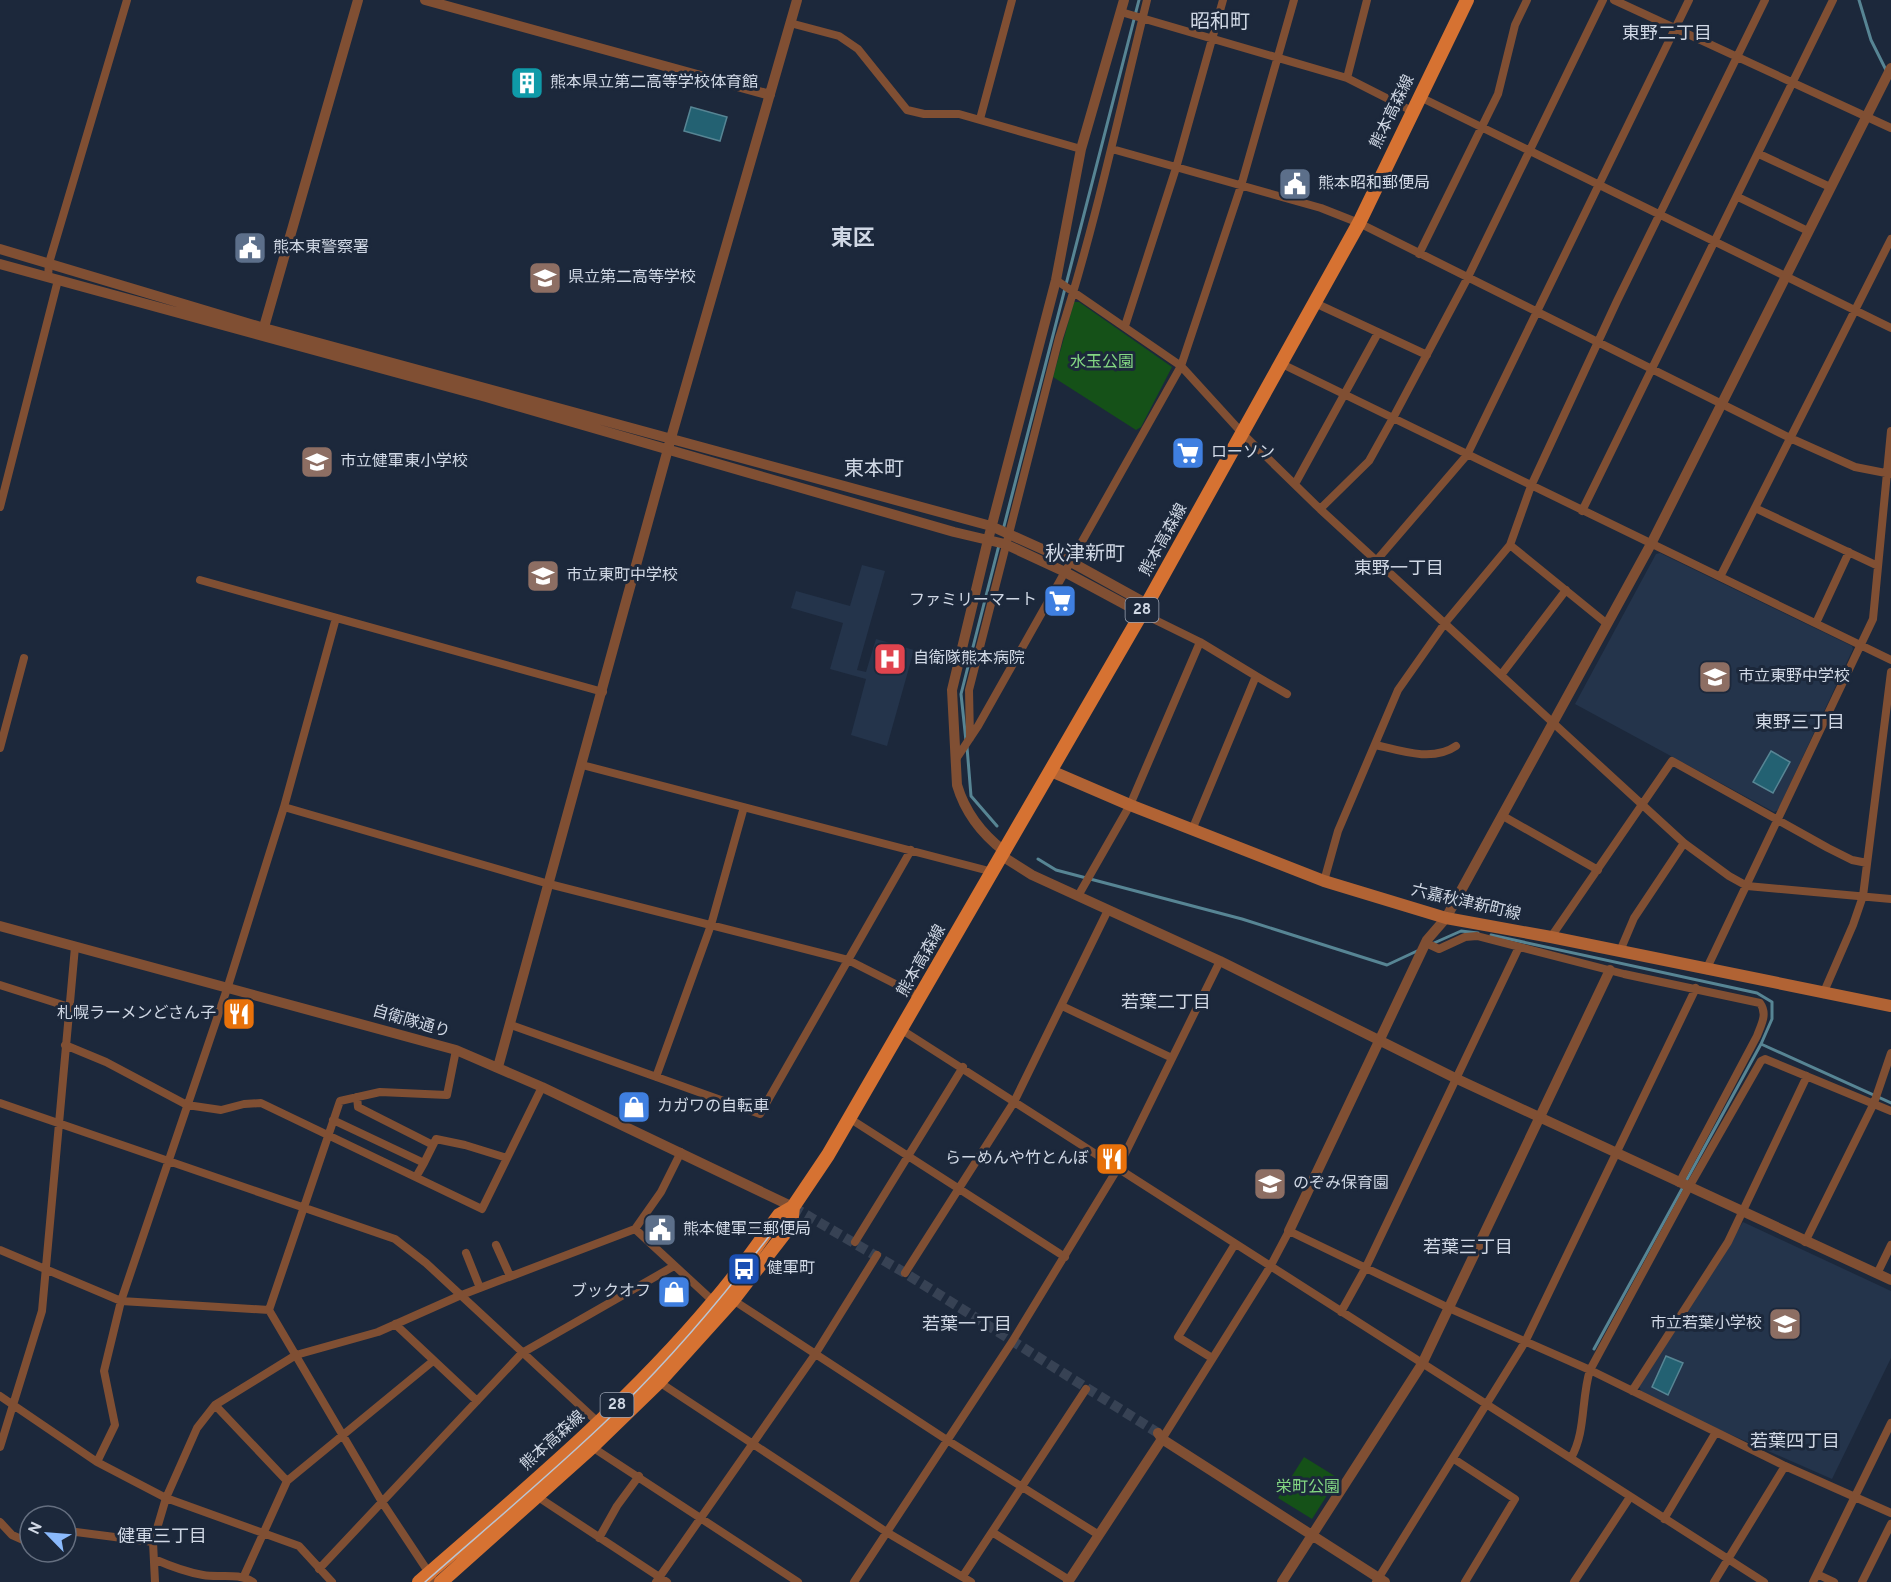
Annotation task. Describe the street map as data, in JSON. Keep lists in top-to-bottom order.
{
  "streets": {
    "main road": ["熊本高森線", "28", "六嘉秋津新町線"],
    "street": ["自衛隊通り"]
  },
  "crossings": [
    ["熊本高森線", "六嘉秋津新町線"],
    ["熊本高森線", "自衛隊通り"]
  ],
  "districts": [
    "昭和町",
    "東野二丁目",
    "東区",
    "東本町",
    "秋津新町",
    "東野一丁目",
    "東野三丁目",
    "若葉二丁目",
    "若葉三丁目",
    "若葉一丁目",
    "若葉四丁目",
    "健軍三丁目"
  ],
  "parks": ["水玉公園", "栄町公園"],
  "places": {
    "building": ["熊本県立第二高等学校体育館"],
    "public building": ["熊本昭和郵便局", "熊本東警察署", "熊本健軍三郵便局"],
    "school or university": [
      "県立第二高等学校",
      "市立健軍東小学校",
      "市立東町中学校",
      "市立東野中学校",
      "のぞみ保育園",
      "市立若葉小学校"
    ],
    "supermarket": ["ローソン", "ファミリーマート"],
    "hospital": ["自衛隊熊本病院"],
    "restaurant": ["札幌ラーメンどさん子", "らーめんや竹とんぼ"],
    "shop": ["カガワの自転車", "ブックオフ"],
    "bus stop": ["健軍町"]
  },
  "north": "top left"
}
